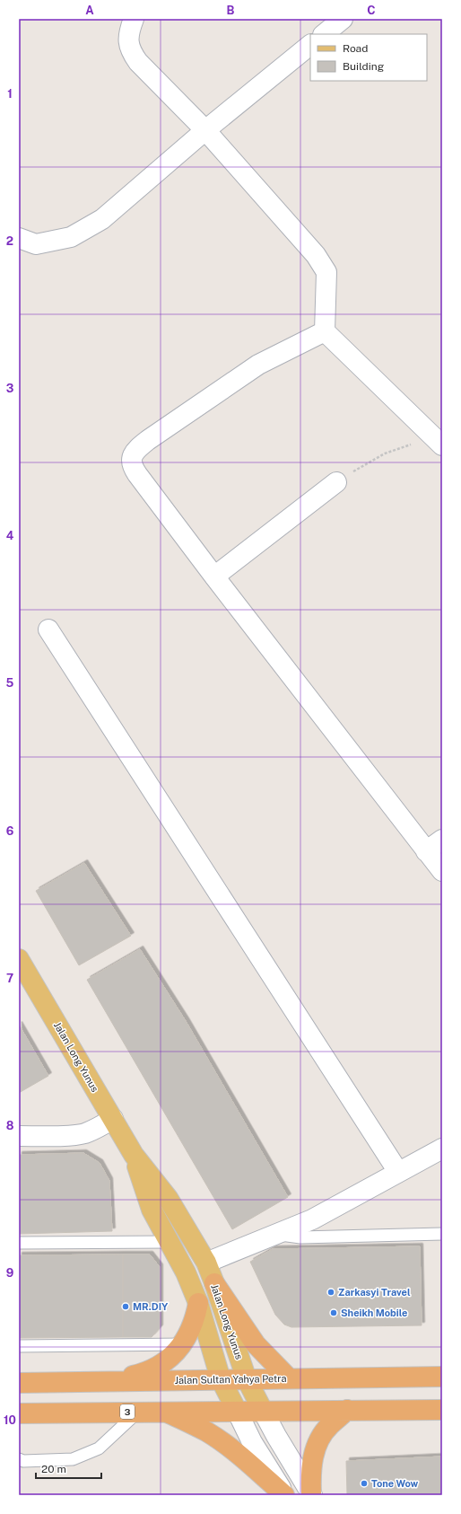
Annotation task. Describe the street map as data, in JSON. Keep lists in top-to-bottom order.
{
  "streets": {
    "highway": ["Jalan Sultan Yahya Petra", "3"],
    "main road": ["Jalan Long Yunus"]
  },
  "crossings": [
    ["Jalan Long Yunus", "Jalan Sultan Yahya Petra"],
    ["Jalan Long Yunus", "3"]
  ],
  "places": [
    "Zarkasyi Travel",
    "MR.DIY",
    "Sheikh Mobile",
    "Tone Wow"
  ],
  "legend": ["Road", "Building"],
  "scale_bar": "20 m",
  "grid": {
    "columns": ["A", "B", "C"],
    "rows": [
      "1",
      "2",
      "3",
      "4",
      "5",
      "6",
      "7",
      "8",
      "9",
      "10"
    ]
  }
}
